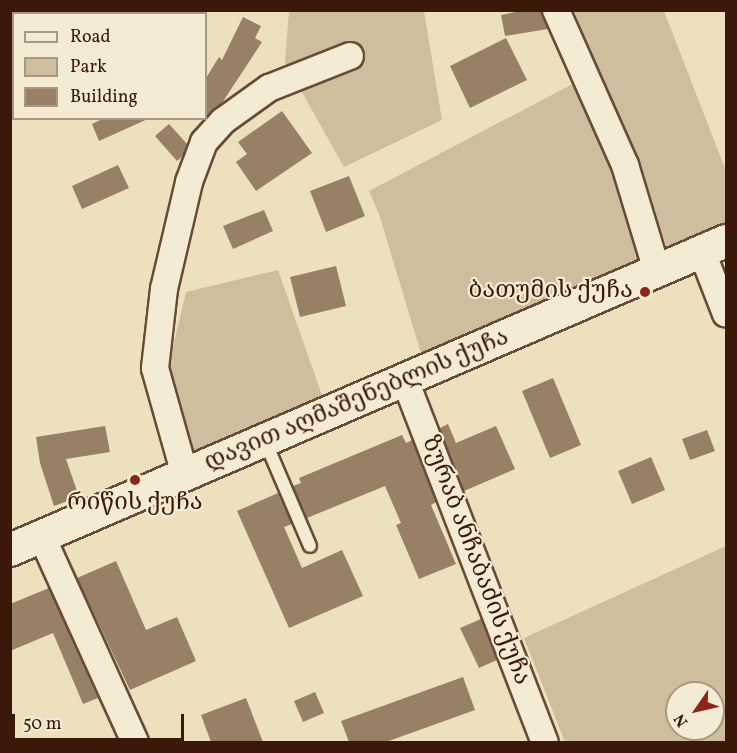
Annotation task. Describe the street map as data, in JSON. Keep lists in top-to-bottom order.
{
  "streets": {
    "street": ["დავით აღმაშენებლის ქუჩა", "ზურაბ ანჩაბაძის ქუჩა"]
  },
  "crossings": [
    ["დავით აღმაშენებლის ქუჩა", "ზურაბ ანჩაბაძის ქუჩა"]
  ],
  "places": ["ბათუმის ქუჩა", "რიწის ქუჩა"],
  "legend": ["Road", "Park", "Building"],
  "scale_bar": "50 m",
  "north": "bottom left"
}
